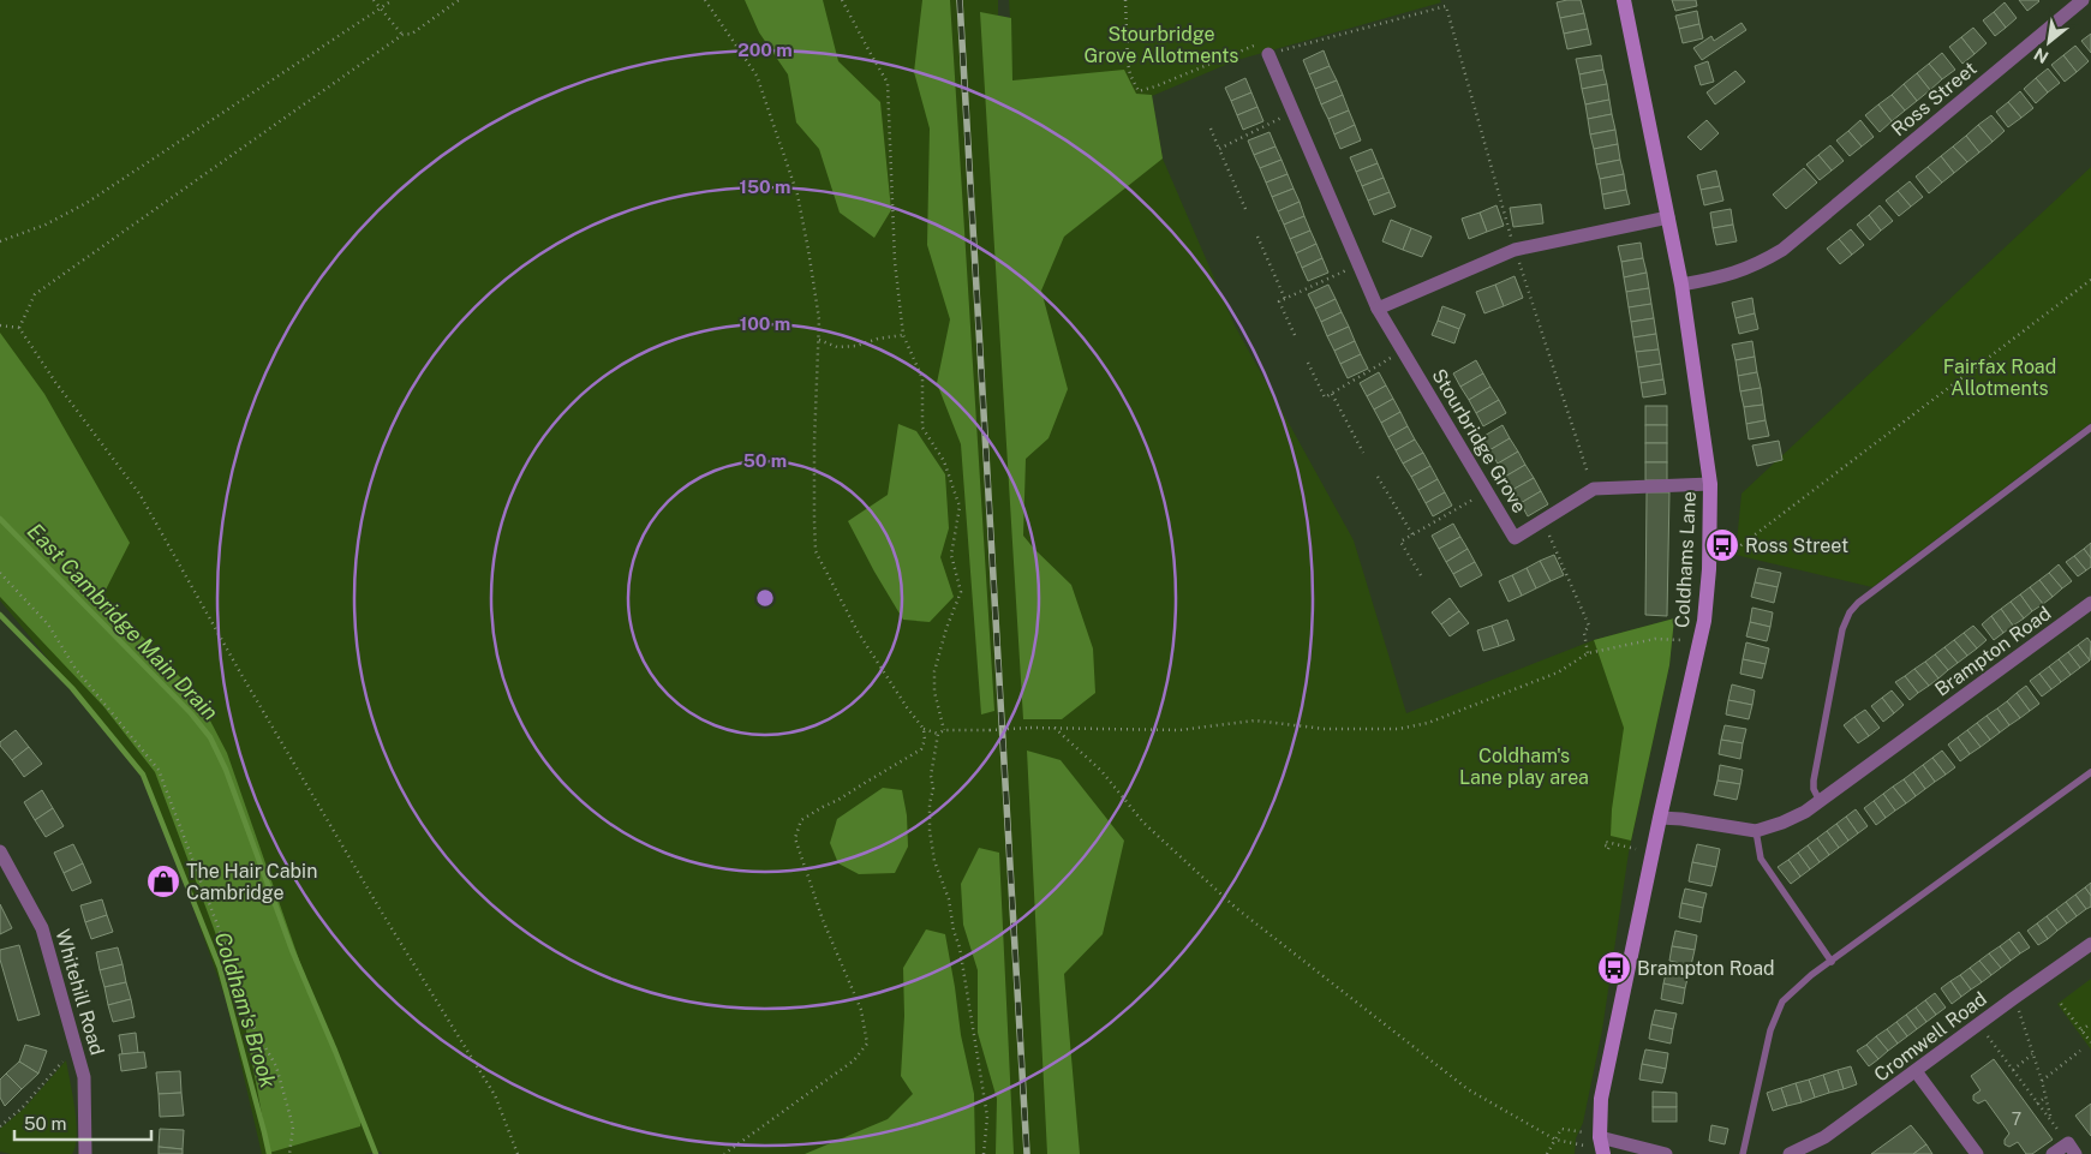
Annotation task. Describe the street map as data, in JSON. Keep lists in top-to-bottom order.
{
  "streets": {
    "street": [
      "Ross Street",
      "Stourbridge Grove",
      "Coldhams Lane",
      "Brampton Road",
      "Whitehill Road",
      "Cromwell Road"
    ]
  },
  "crossings": [
    ["Ross Street", "Coldhams Lane"],
    ["Stourbridge Grove", "Coldhams Lane"],
    ["Coldhams Lane", "Brampton Road"]
  ],
  "water": ["East Cambridge Main Drain", "Coldham's Brook"],
  "parks": ["Stourbridge Grove Allotments", "Fairfax Road Allotments", "Coldham's Lane play area"],
  "places": {
    "bus stop": ["Ross Street", "Brampton Road"],
    "shop": ["The Hair Cabin Cambridge"]
  },
  "house_numbers": ["7"],
  "scale_bar": "50 m",
  "north": "bottom left",
  "rings": [
    "200 m",
    "150 m",
    "100 m",
    "50 m"
  ]
}
